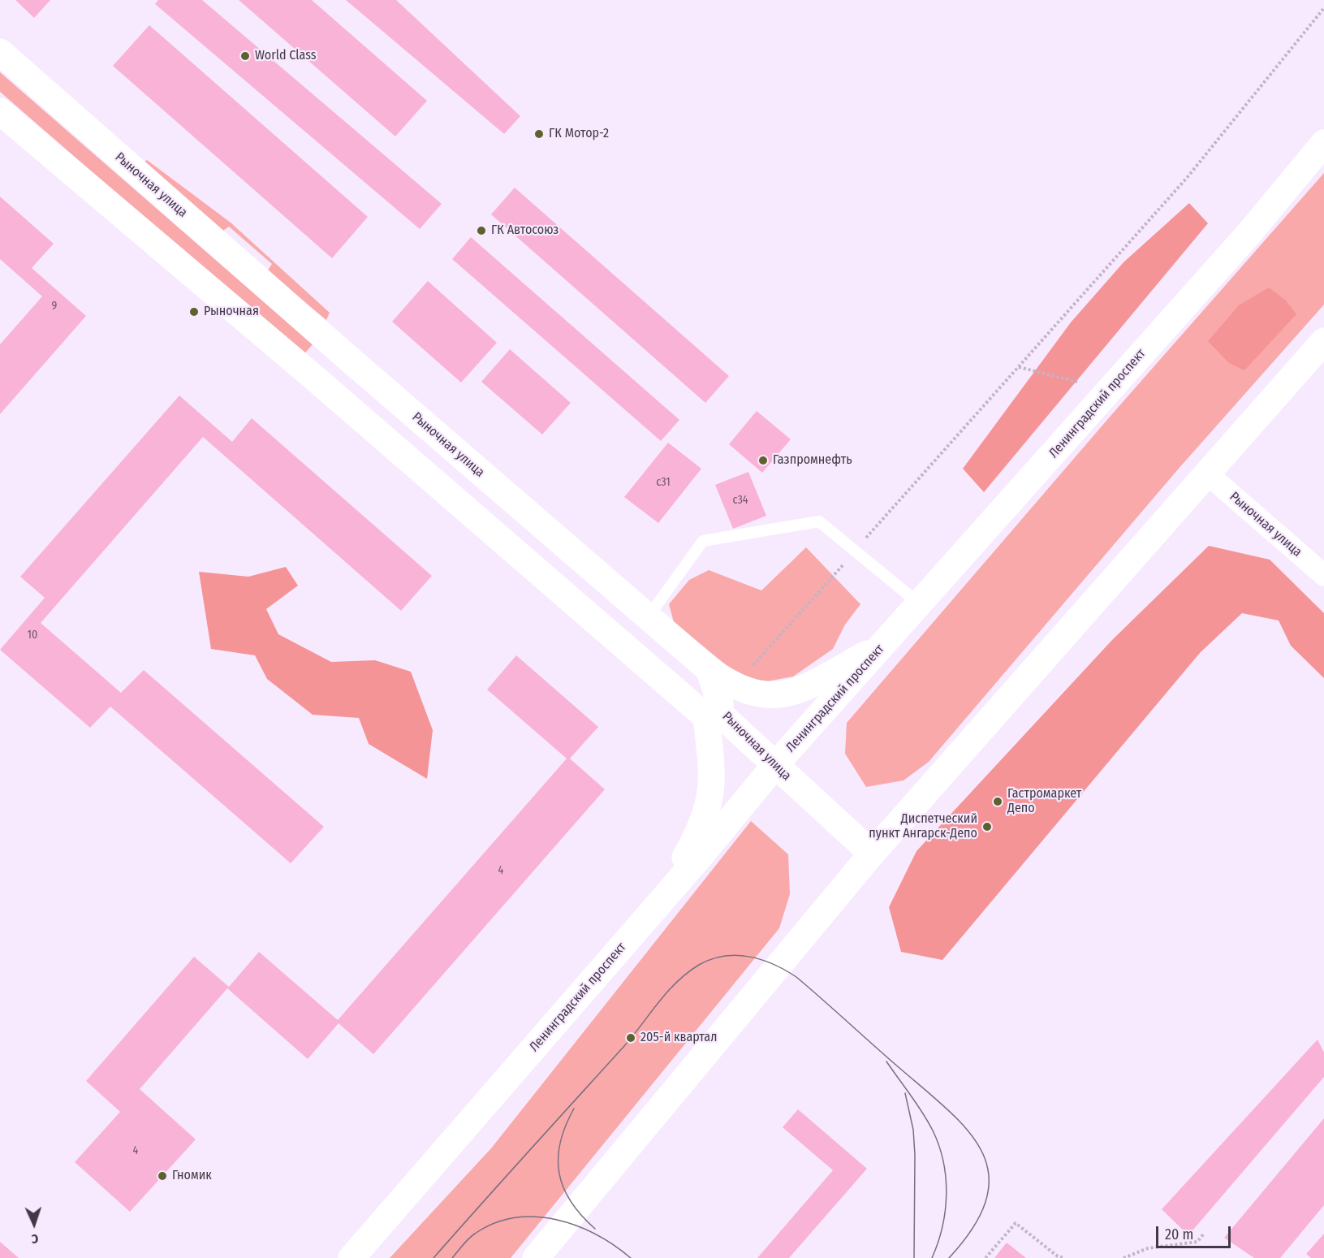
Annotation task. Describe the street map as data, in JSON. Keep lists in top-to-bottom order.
{
  "streets": {
    "main road": ["Рыночная улица", "Ленинградский проспект"]
  },
  "crossings": [
    ["Рыночная улица", "Ленинградский проспект"]
  ],
  "places": [
    "World Class",
    "ГК Мотор-2",
    "ГК Автосоюз",
    "Рыночная",
    "Газпромнефть",
    "Гастромаркет Депо",
    "Диспетческий пункт Ангарск-Депо",
    "205-й квартал",
    "Гномик"
  ],
  "house_numbers": [
    "9",
    "с31",
    "с34",
    "10",
    "4",
    "4"
  ],
  "scale_bar": "20 m",
  "north": "bottom"
}
